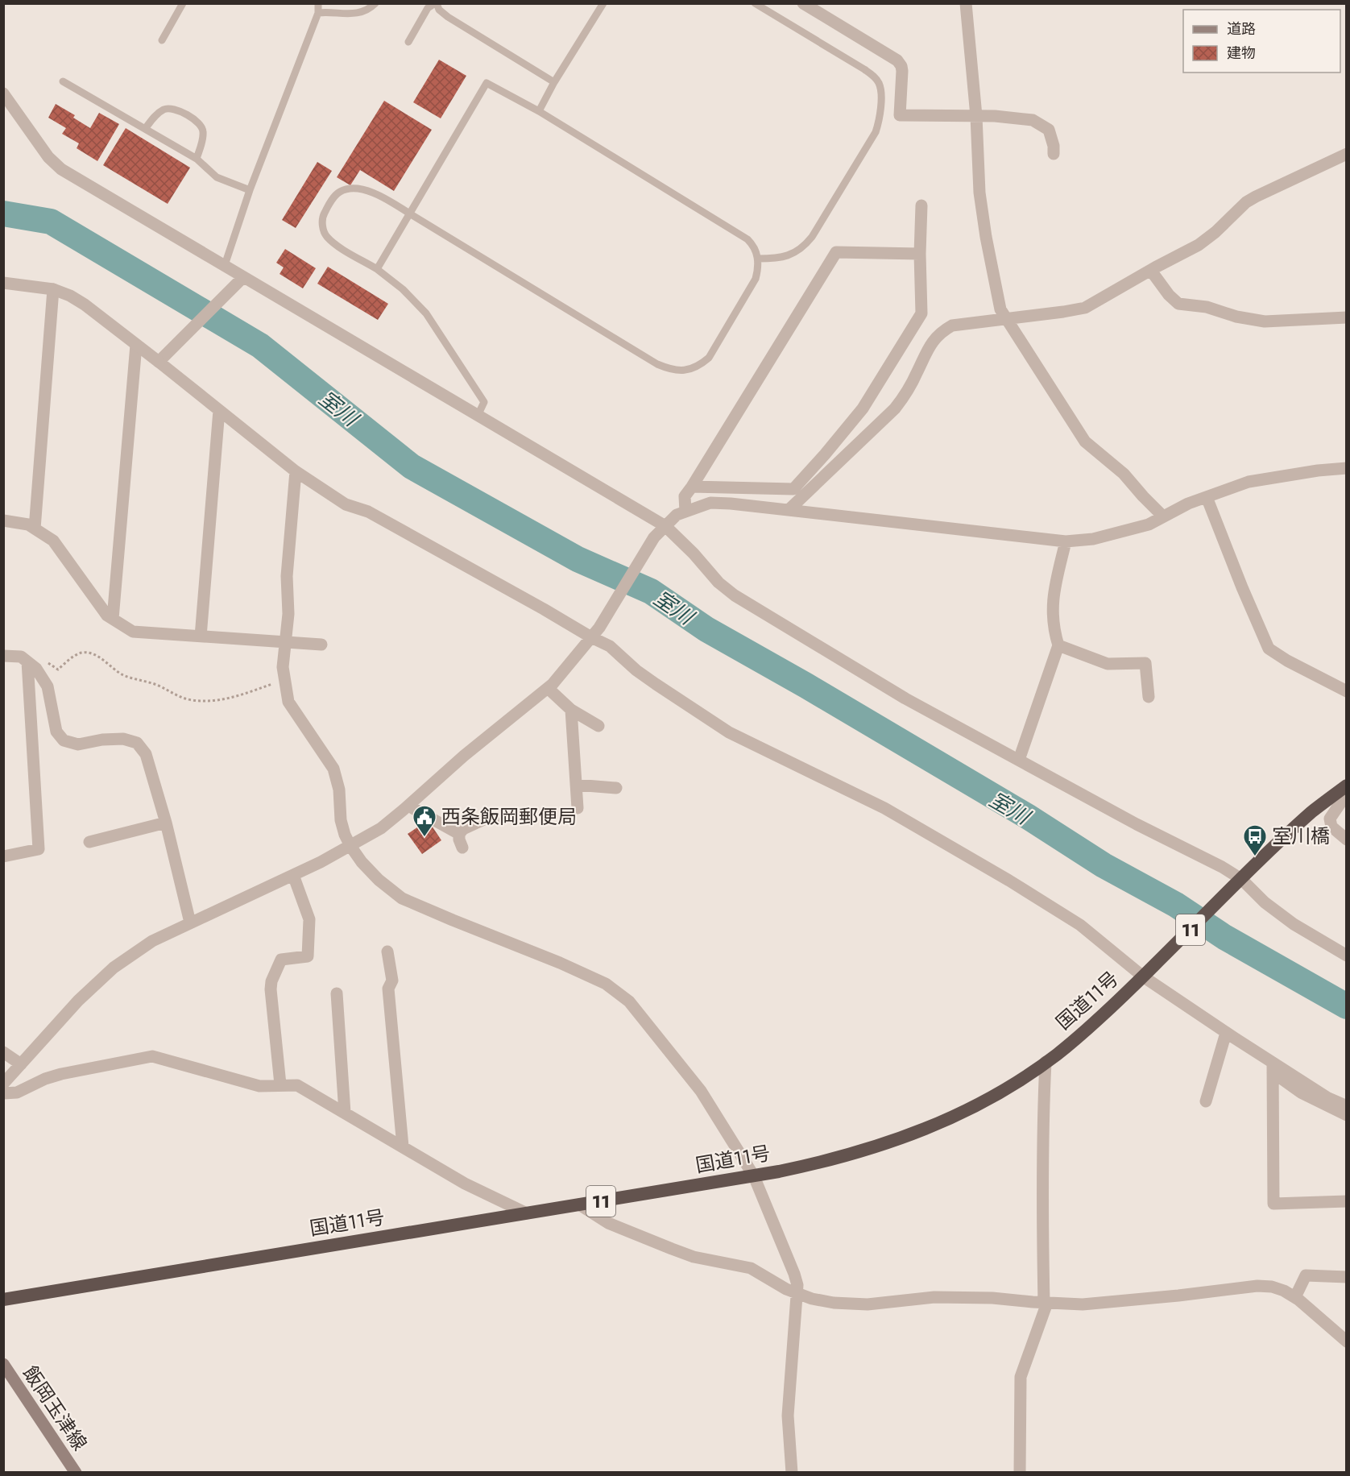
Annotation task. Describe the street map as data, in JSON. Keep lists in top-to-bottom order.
{
  "streets": {
    "highway": ["11", "国道11号"],
    "main road": ["飯岡玉津線"]
  },
  "water": ["室川"],
  "places": {
    "public building": ["西条飯岡郵便局"],
    "bus stop": ["室川橋"]
  },
  "legend": ["道路", "建物"]
}
